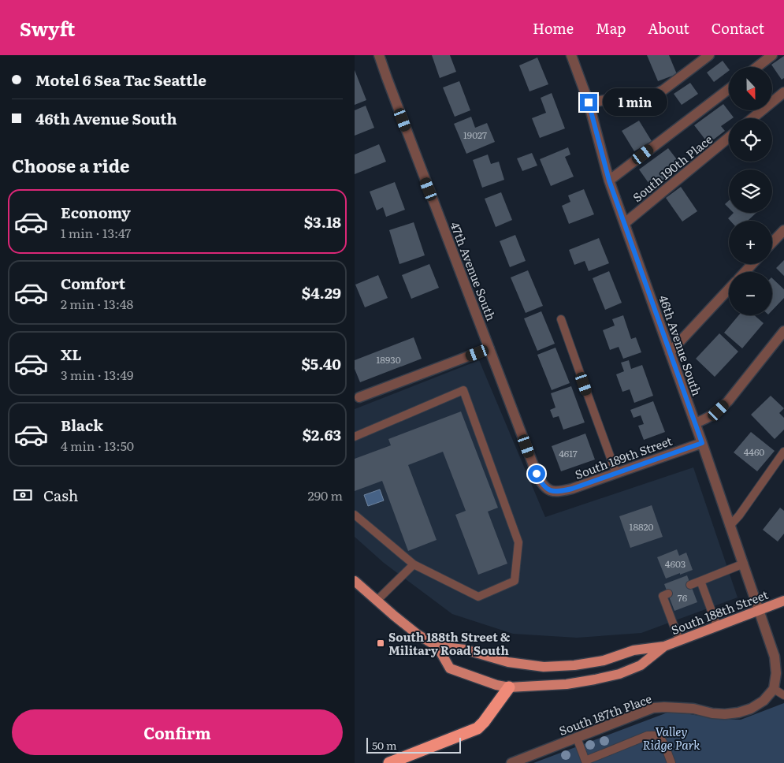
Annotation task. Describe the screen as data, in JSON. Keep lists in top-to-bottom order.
{
  "streets": {
    "main road": ["South 188th Street"],
    "street": [
      "South 190th Place",
      "47th Avenue South",
      "46th Avenue South",
      "South 189th Street",
      "South 187th Place"
    ]
  },
  "crossings": [
    ["South 190th Place", "46th Avenue South"],
    ["47th Avenue South", "South 189th Street"],
    ["46th Avenue South", "South 189th Street"],
    ["46th Avenue South", "South 188th Street"],
    ["46th Avenue South", "South 187th Place"]
  ],
  "parks": ["Valley Ridge Park"],
  "places": {
    "transit": ["South 188th Street & Military Road South"]
  },
  "house_numbers": [
    "19027",
    "18930",
    "4460",
    "4617",
    "18820",
    "4603",
    "76"
  ],
  "scale_bar": "50 m",
  "north": "bottom",
  "page": {
    "header": "Swyft",
    "nav": [
      "Home",
      "Map",
      "About",
      "Contact"
    ],
    "banner": ["Motel 6 Sea Tac Seattle", "46th Avenue South"],
    "map_buttons": ["+", "−"],
    "bubble": "1 min",
    "heading": "Choose a ride",
    "list": [
      {
        "name": "Economy",
        "note": "1 min · 13:47",
        "value": "$3.18"
      },
      {
        "name": "Comfort",
        "note": "2 min · 13:48",
        "value": "$4.29"
      },
      {
        "name": "XL",
        "note": "3 min · 13:49",
        "value": "$5.40"
      },
      {
        "name": "Black",
        "note": "4 min · 13:50",
        "value": "$2.63"
      }
    ],
    "pay": ["Cash", "290 m"],
    "buttons": "Confirm",
    "scale": "50 m"
  }
}
